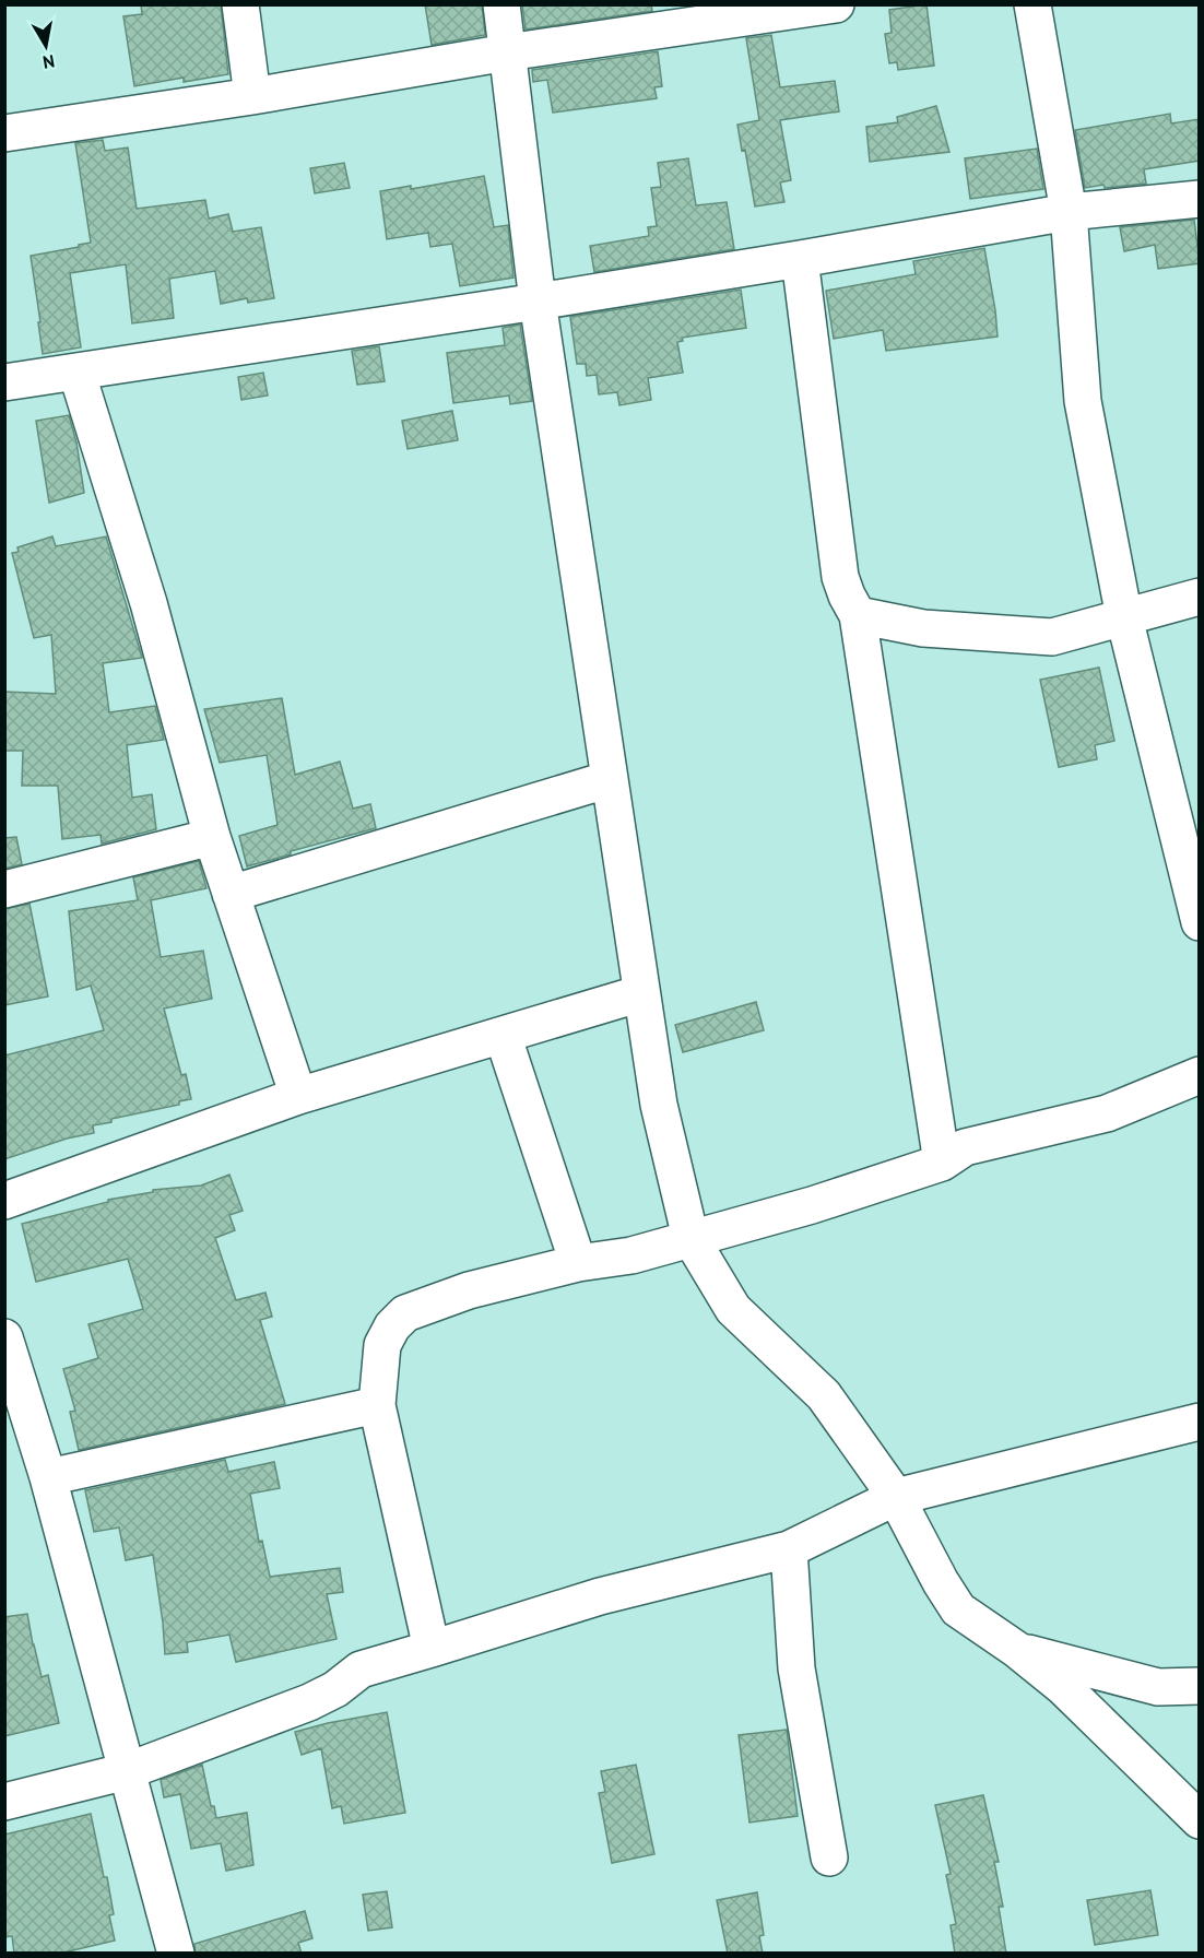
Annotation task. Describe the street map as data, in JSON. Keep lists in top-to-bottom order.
{
  "north": "bottom"
}
